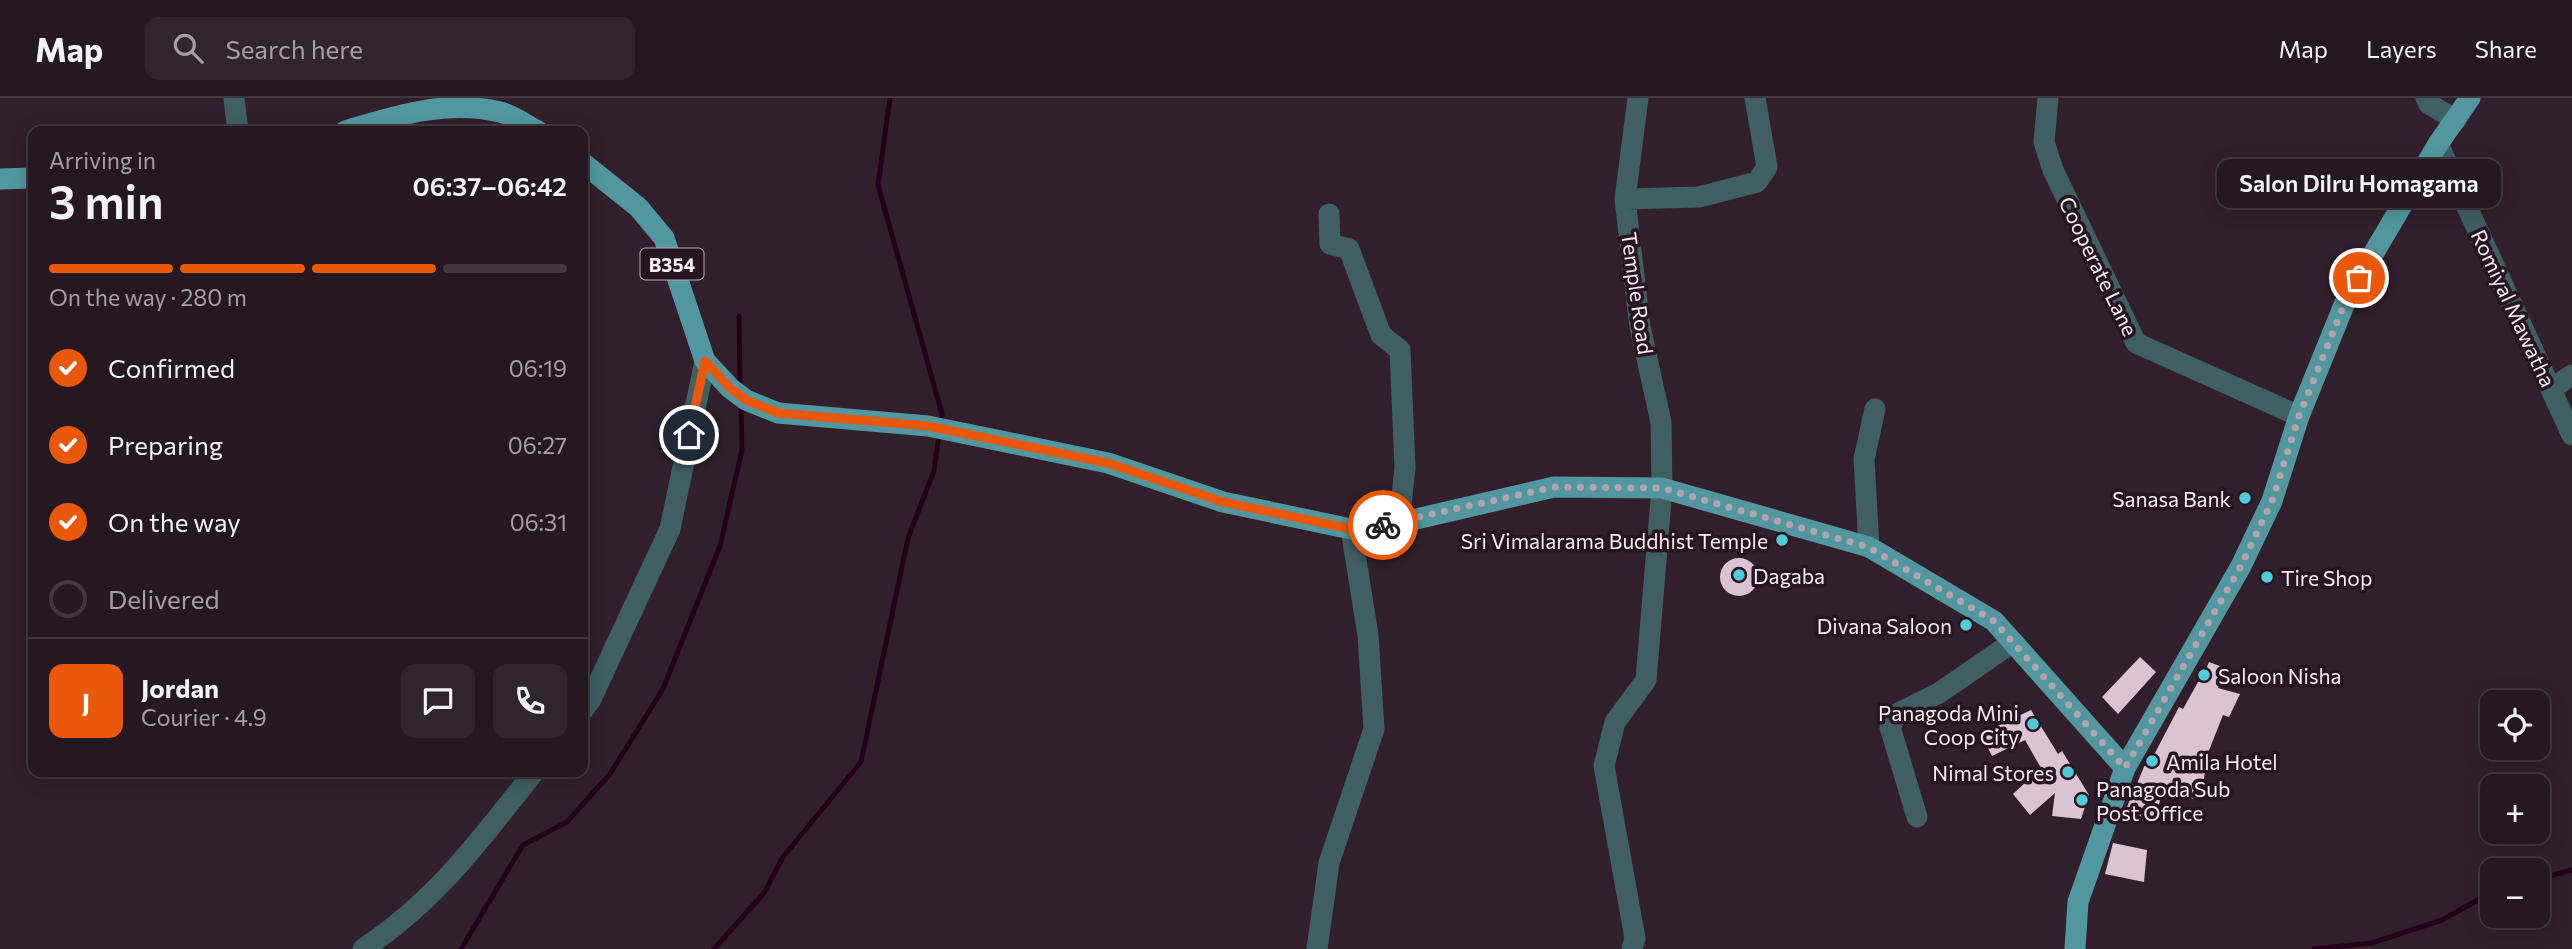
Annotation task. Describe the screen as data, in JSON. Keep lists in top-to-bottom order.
{
  "streets": {
    "main road": ["B354"],
    "street": ["Cooperate Lane", "Temple Road", "Romiyal Mawatha"]
  },
  "crossings": [
    ["B354", "Temple Road"]
  ],
  "places": [
    "Salon Dilru Homagama",
    "Sanasa Bank",
    "Sri Vimalarama Buddhist Temple",
    "Dagaba",
    "Tire Shop",
    "Divana Saloon",
    "Saloon Nisha",
    "Panagoda Mini Coop City",
    "Amila Hotel",
    "Nimal Stores",
    "Panagoda Sub Post Office"
  ],
  "page": {
    "header": "Map",
    "search": "Search here",
    "nav": ["Map", "Layers", "Share"],
    "heading": ["3 min", "Arriving in", "06:37–06:42"],
    "panel": ["Jordan", "Courier · 4.9"],
    "bubble": "Salon Dilru Homagama",
    "bar": "On the way · 280 m",
    "list": [
      ["Confirmed", "06:19"],
      ["Preparing", "06:27"],
      ["On the way", "06:31"],
      "Delivered"
    ],
    "round": "J",
    "map_buttons": ["+", "−"]
  }
}
